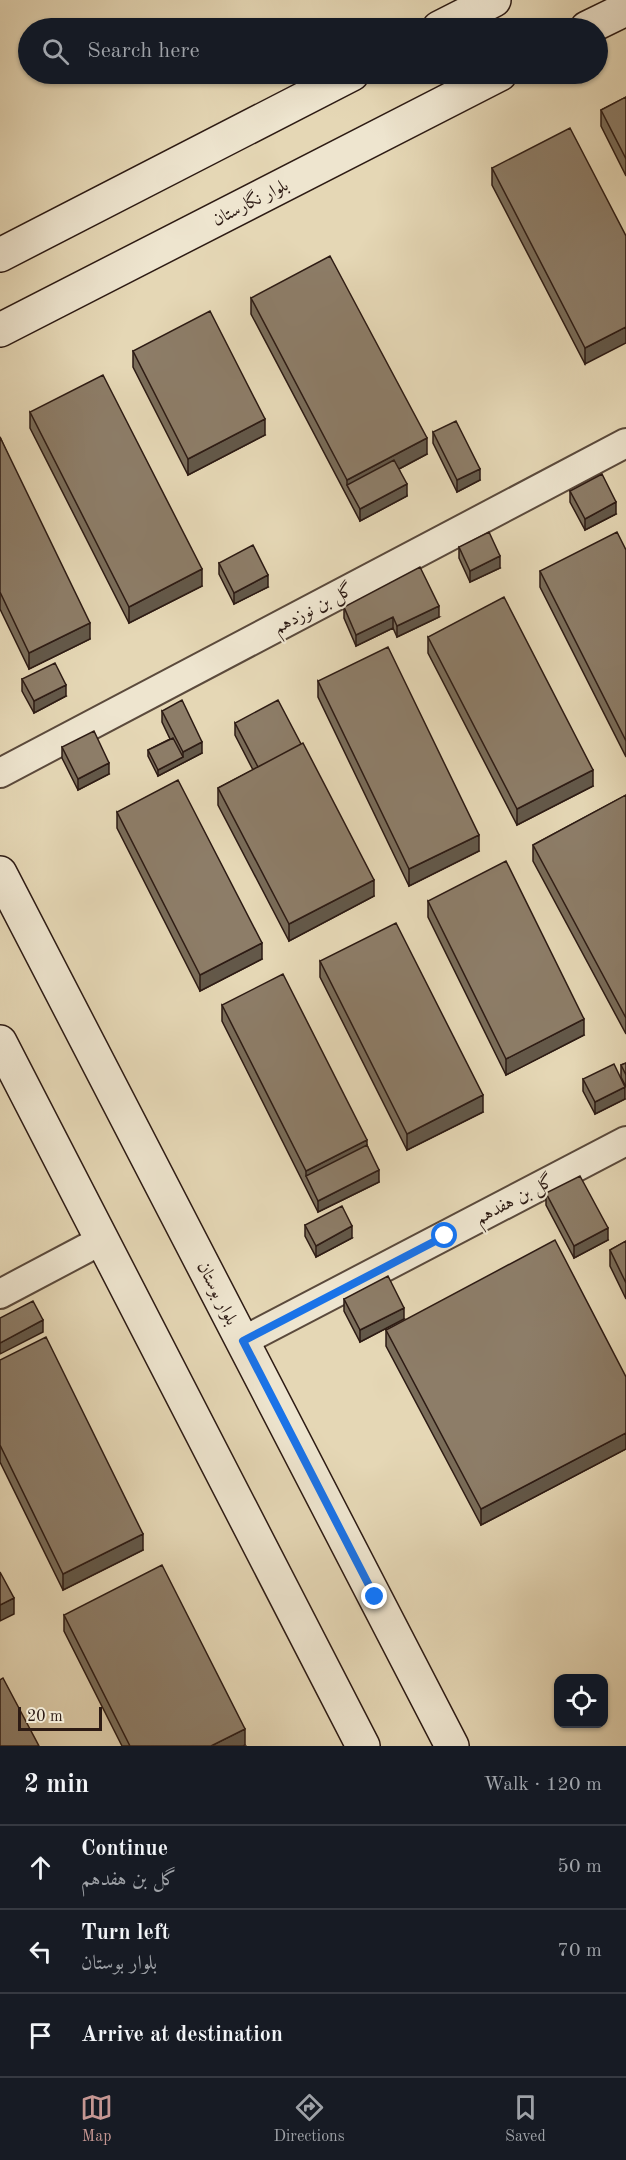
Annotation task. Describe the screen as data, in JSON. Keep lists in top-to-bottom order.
{
  "streets": {
    "street": [
      "بلوار نگارستان",
      "گل بن نوزدهم",
      "گل بن هفدهم",
      "بلوار بوستان"
    ]
  },
  "crossings": [
    ["گل بن هفدهم", "بلوار بوستان"]
  ],
  "scale_bar": "20 m",
  "page": {
    "search": "Search here",
    "scale": "20 m",
    "heading": ["2 min", "Walk · 120 m"],
    "list": [
      ["Continue", "گل بن هفدهم", "50 m"],
      ["Turn left", "بلوار بوستان", "70 m"],
      "Arrive at destination"
    ],
    "nav": ["Map", "Directions", "Saved"]
  }
}
